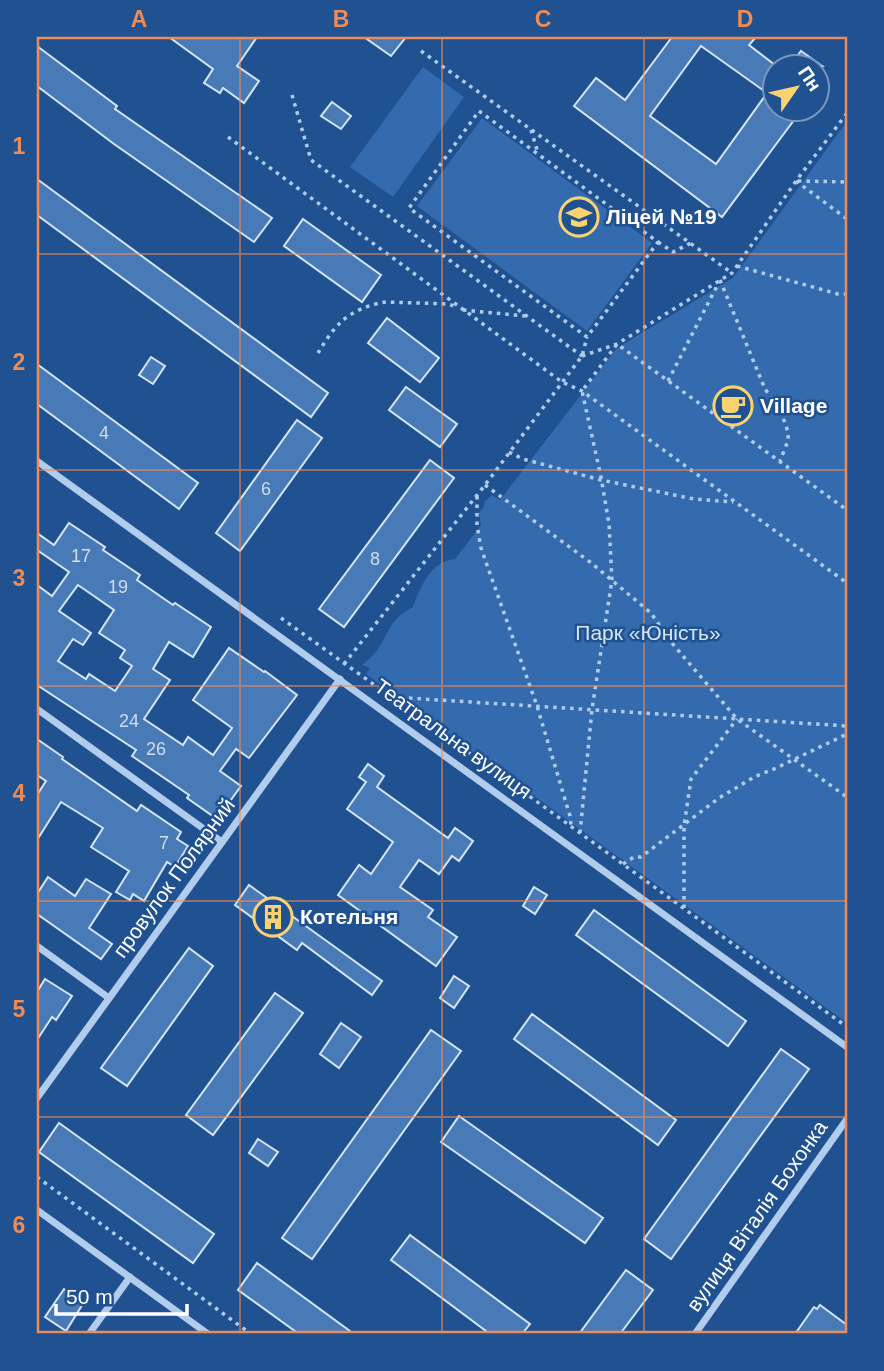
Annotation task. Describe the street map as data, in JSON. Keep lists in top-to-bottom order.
{
  "streets": {
    "street": ["Театральна вулиця", "провулок Полярний", "вулиця Віталія Бохонка"]
  },
  "crossings": [
    ["Театральна вулиця", "провулок Полярний"]
  ],
  "parks": ["Парк «Юність»"],
  "places": {
    "school or university": ["Ліцей №19"],
    "cafe": ["Village"],
    "building": ["Котельня"]
  },
  "house_numbers": [
    "4",
    "6",
    "17",
    "8",
    "19",
    "24",
    "26",
    "7"
  ],
  "scale_bar": "50 m",
  "north": "top right",
  "grid": {
    "columns": [
      "A",
      "B",
      "C",
      "D"
    ],
    "rows": [
      "1",
      "2",
      "3",
      "4",
      "5",
      "6"
    ]
  }
}
